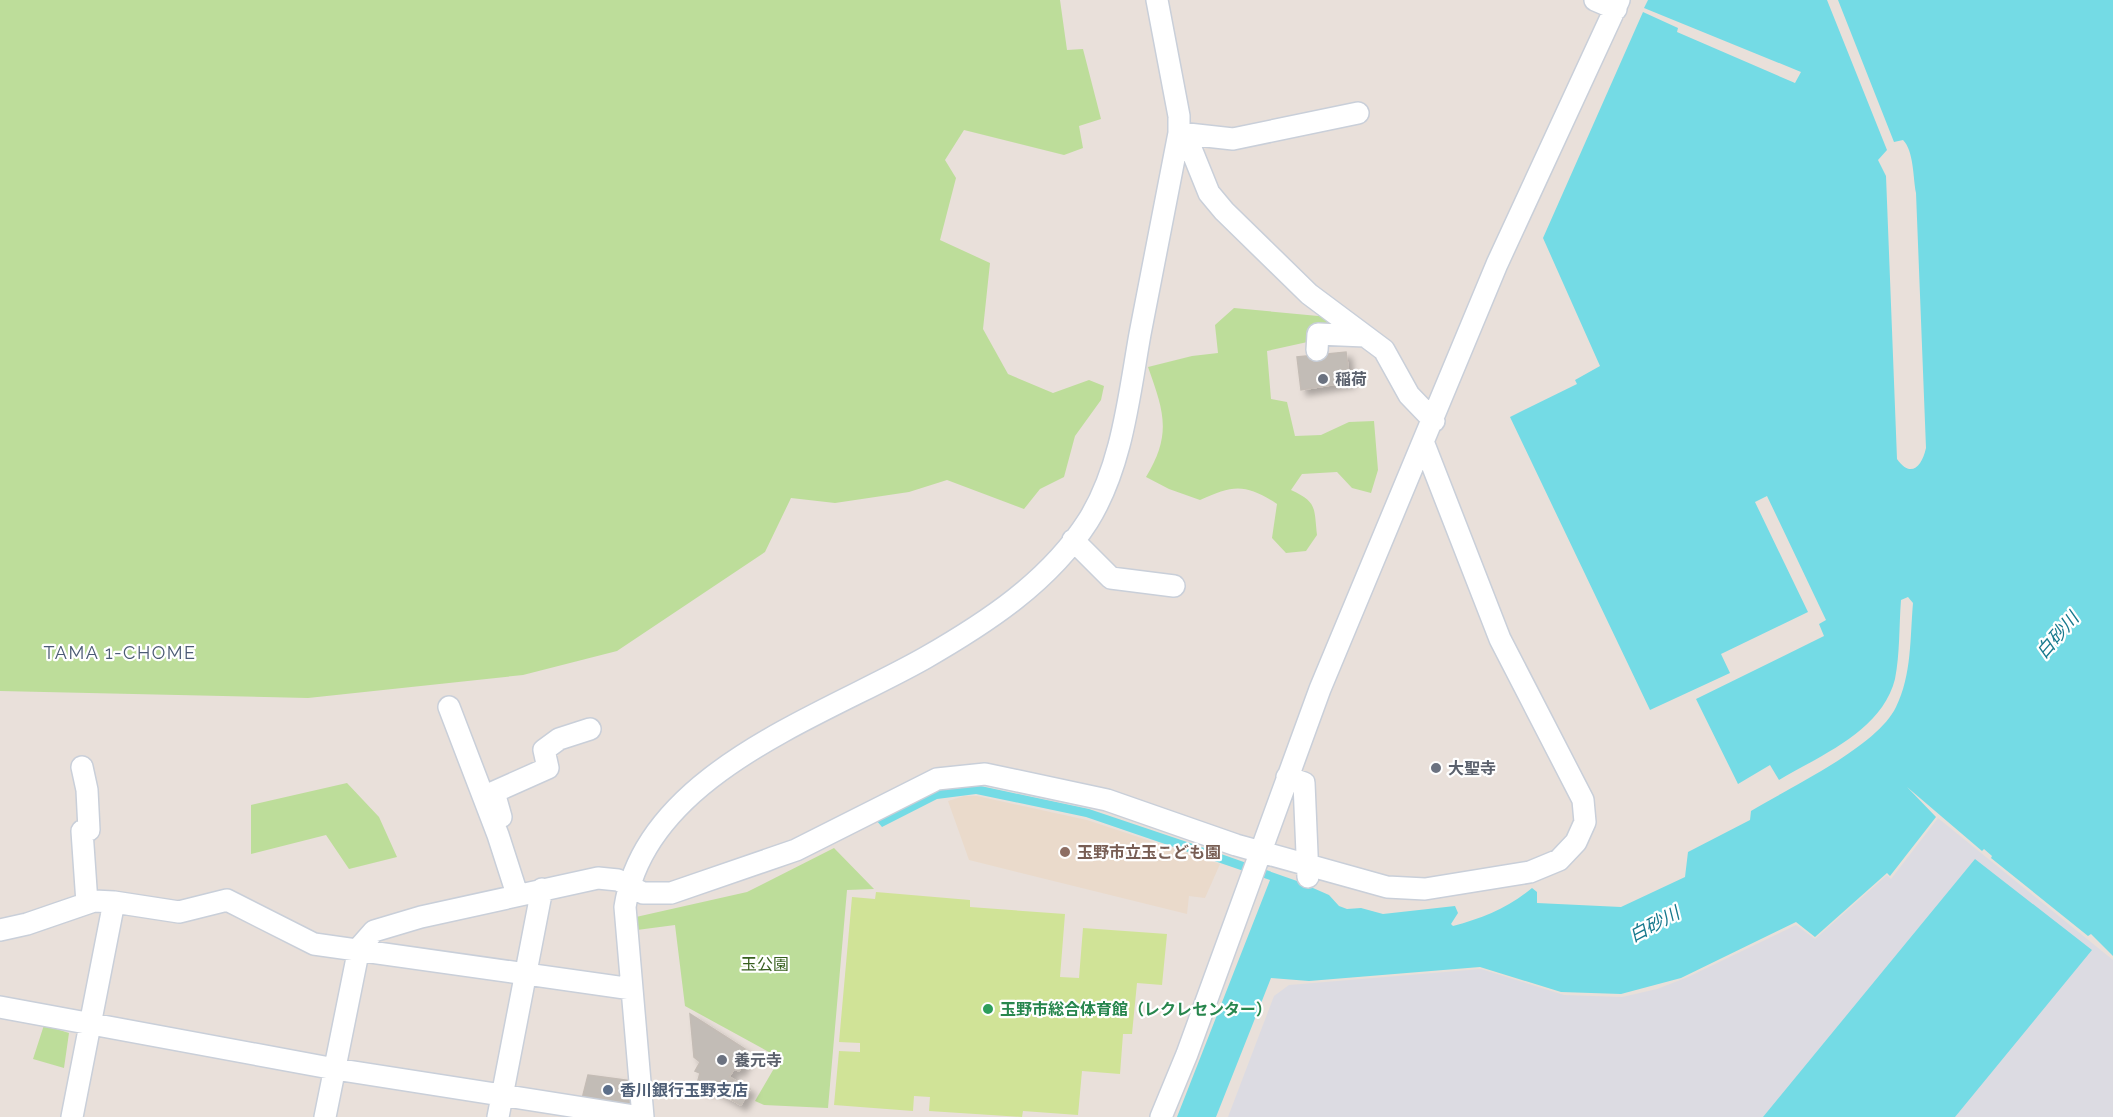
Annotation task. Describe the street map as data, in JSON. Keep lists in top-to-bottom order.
{
  "districts": ["TAMA 1-CHOME"],
  "water": ["白砂川"],
  "parks": ["玉公園"],
  "places": [
    "稲荷",
    "大聖寺",
    "玉野市立玉こども園",
    "玉野市総合体育館（レクレセンター）",
    "養元寺",
    "香川銀行玉野支店"
  ]
}
